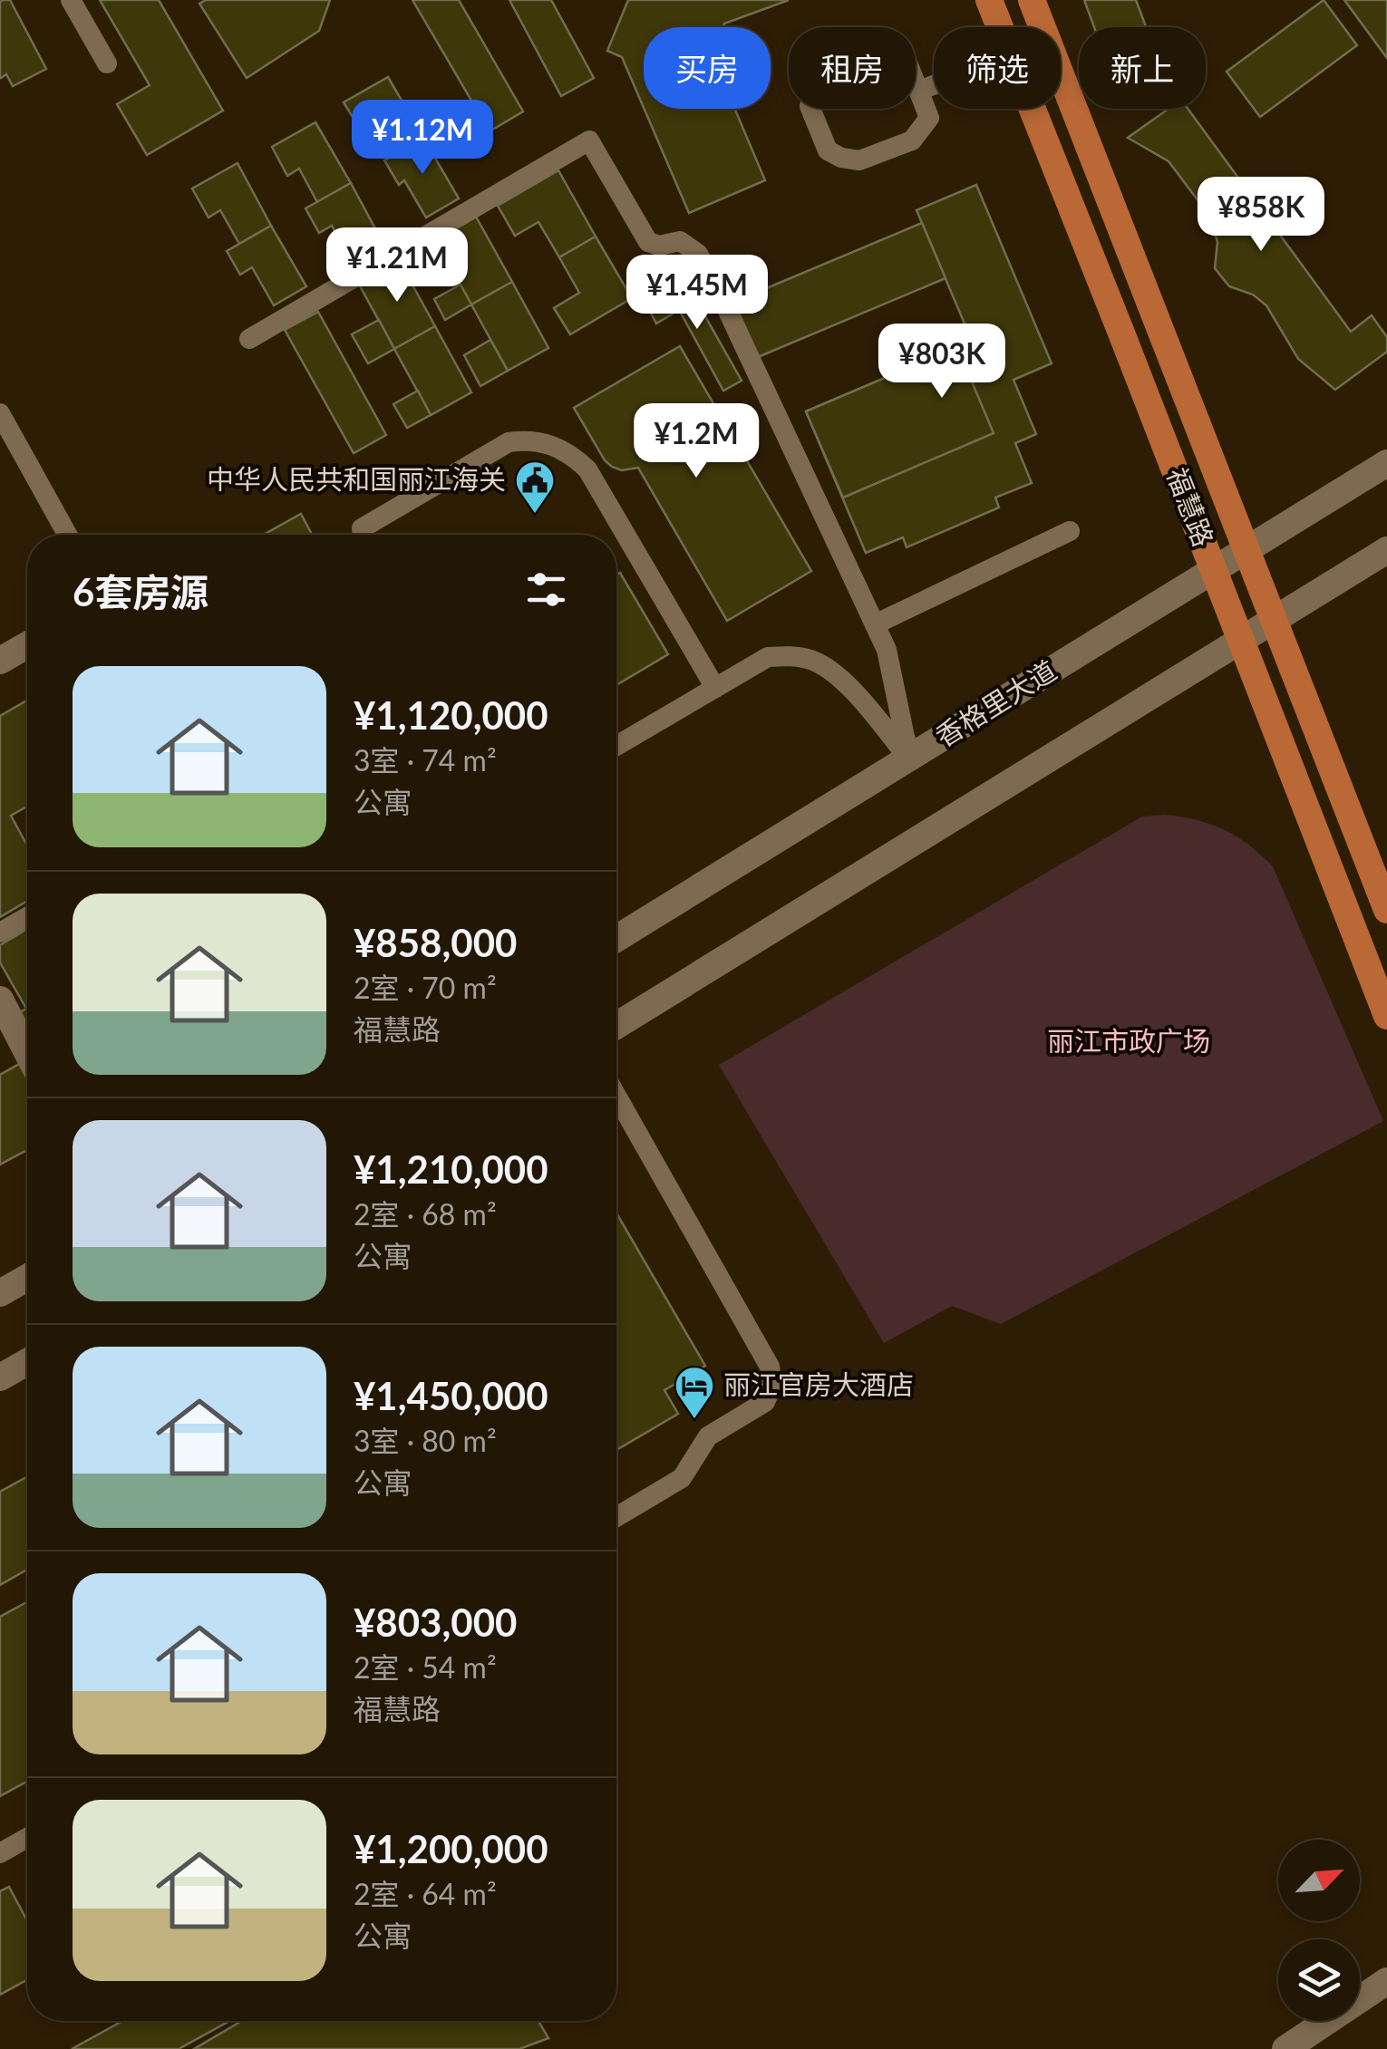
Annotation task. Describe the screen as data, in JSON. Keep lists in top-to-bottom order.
{
  "streets": {
    "main road": ["福慧路", "香格里大道"]
  },
  "crossings": [
    ["福慧路", "香格里大道"]
  ],
  "parks": ["丽江市政广场"],
  "places": {
    "public building": ["中华人民共和国丽江海关"],
    "hotel": ["丽江官房大酒店"]
  },
  "north": "top right",
  "page": {
    "chip": [
      "买房",
      "租房",
      "筛选",
      "新上"
    ],
    "price": [
      "¥1.12M",
      "¥858K",
      "¥1.21M",
      "¥1.45M",
      "¥803K",
      "¥1.2M"
    ],
    "heading": "6套房源",
    "list": [
      {
        "name": "¥1,120,000",
        "note": "3室 · 74 m² · 公寓"
      },
      {
        "name": "¥858,000",
        "note": "2室 · 70 m² · 福慧路"
      },
      {
        "name": "¥1,210,000",
        "note": "2室 · 68 m² · 公寓"
      },
      {
        "name": "¥1,450,000",
        "note": "3室 · 80 m² · 公寓"
      },
      {
        "name": "¥803,000",
        "note": "2室 · 54 m² · 福慧路"
      },
      {
        "name": "¥1,200,000",
        "note": "2室 · 64 m² · 公寓"
      }
    ]
  }
}
